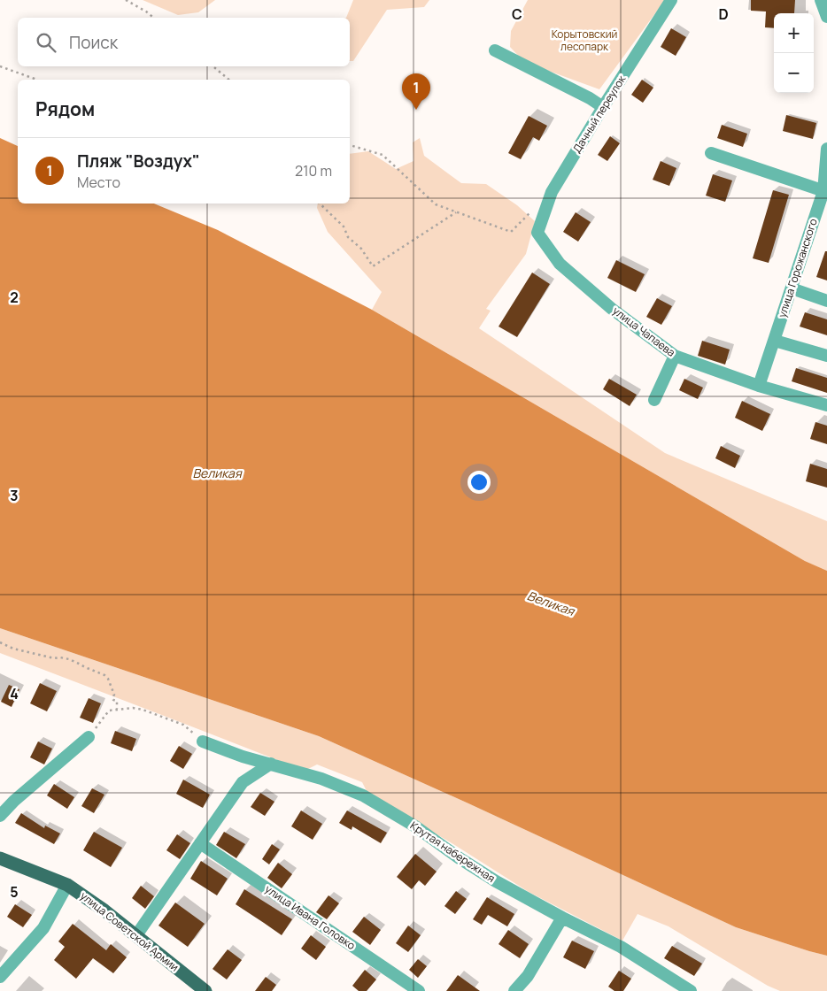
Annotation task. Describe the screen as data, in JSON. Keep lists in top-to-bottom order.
{
  "streets": {
    "main road": ["улица Советской Армии"],
    "street": [
      "Дачный переулок",
      "улица Горожанского",
      "улица Чапаева",
      "Крутая набережная",
      "улица Ивана Головко"
    ]
  },
  "crossings": [
    ["Дачный переулок", "улица Чапаева"],
    ["улица Горожанского", "улица Чапаева"]
  ],
  "water": ["Великая"],
  "parks": ["Корытовский лесопарк"],
  "page": {
    "map_buttons": ["+", "−"],
    "search": "Поиск",
    "pins": "1",
    "heading": "Рядом",
    "list": [
      {
        "mark": "1",
        "name": "Пляж \"Воздух\"",
        "note": "Место",
        "value": "210 m"
      }
    ]
  },
  "grid": {
    "columns": ["C", "D"],
    "rows": [
      "2",
      "3",
      "4",
      "5"
    ]
  }
}
